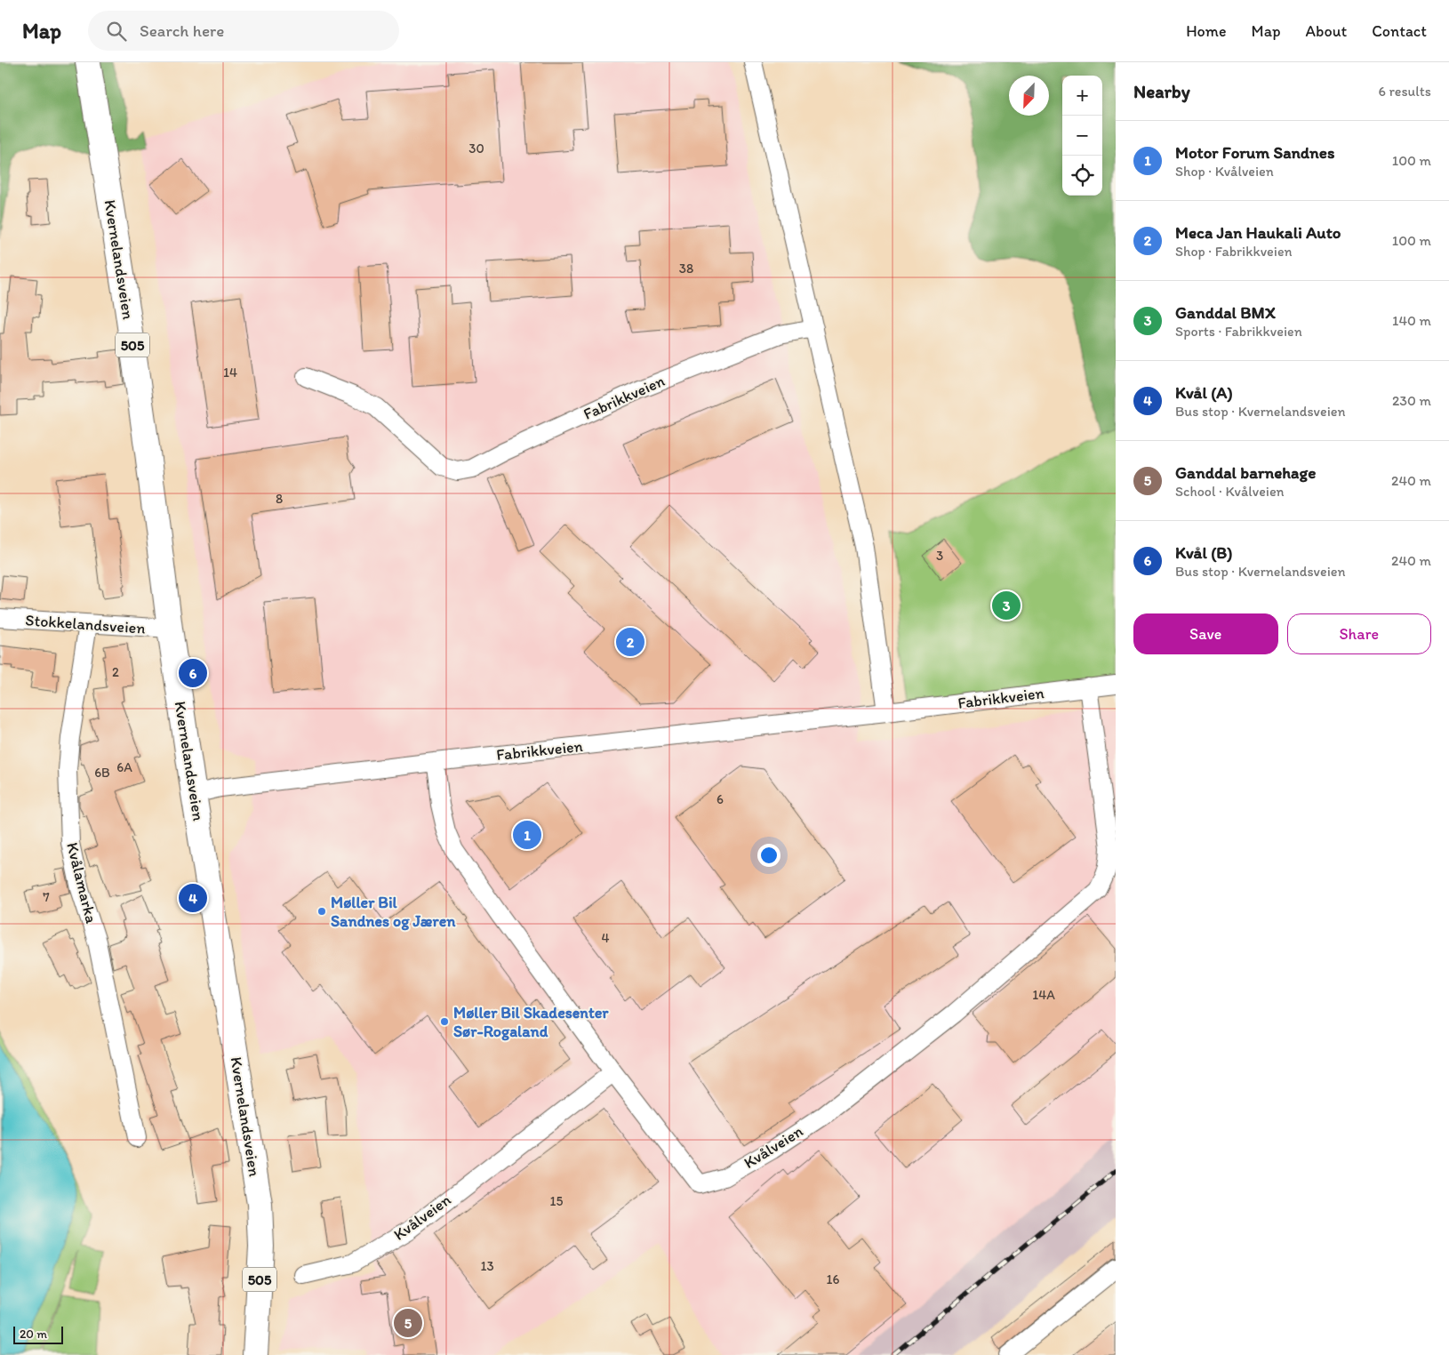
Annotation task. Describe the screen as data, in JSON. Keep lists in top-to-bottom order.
{
  "streets": {
    "main road": ["Kvernelandsveien", "505"],
    "street": [
      "Fabrikkveien",
      "Stokkelandsveien",
      "Kvålamarka",
      "Kvålveien"
    ]
  },
  "crossings": [
    ["Kvernelandsveien", "Fabrikkveien"],
    ["Kvernelandsveien", "Stokkelandsveien"],
    ["Fabrikkveien", "Kvålveien"],
    ["Stokkelandsveien", "Kvålamarka"]
  ],
  "places": ["Møller Bil Sandnes og Jæren", "Møller Bil Skadesenter Sør-Rogaland"],
  "house_numbers": [
    "30",
    "38",
    "14",
    "8",
    "3",
    "2",
    "6A",
    "6B",
    "6",
    "7",
    "4",
    "14A",
    "15",
    "13",
    "16"
  ],
  "scale_bar": "20 m",
  "north": "bottom left",
  "page": {
    "header": "Map",
    "search": "Search here",
    "nav": [
      "Home",
      "Map",
      "About",
      "Contact"
    ],
    "heading": ["Nearby", "6 results"],
    "map_buttons": ["+", "−"],
    "list": [
      {
        "mark": "1",
        "name": "Motor Forum Sandnes",
        "note": "Shop · Kvålveien",
        "value": "100 m"
      },
      {
        "mark": "2",
        "name": "Meca Jan Haukali Auto",
        "note": "Shop · Fabrikkveien",
        "value": "100 m"
      },
      {
        "mark": "3",
        "name": "Ganddal BMX",
        "note": "Sports · Fabrikkveien",
        "value": "140 m"
      },
      {
        "mark": "4",
        "name": "Kvål (A)",
        "note": "Bus stop · Kvernelandsveien",
        "value": "230 m"
      },
      {
        "mark": "5",
        "name": "Ganddal barnehage",
        "note": "School · Kvålveien",
        "value": "240 m"
      },
      {
        "mark": "6",
        "name": "Kvål (B)",
        "note": "Bus stop · Kvernelandsveien",
        "value": "240 m"
      }
    ],
    "pins": [
      "3",
      "2",
      "6",
      "1",
      "4",
      "5"
    ],
    "buttons": ["Save", "Share"],
    "scale": "20 m"
  }
}
